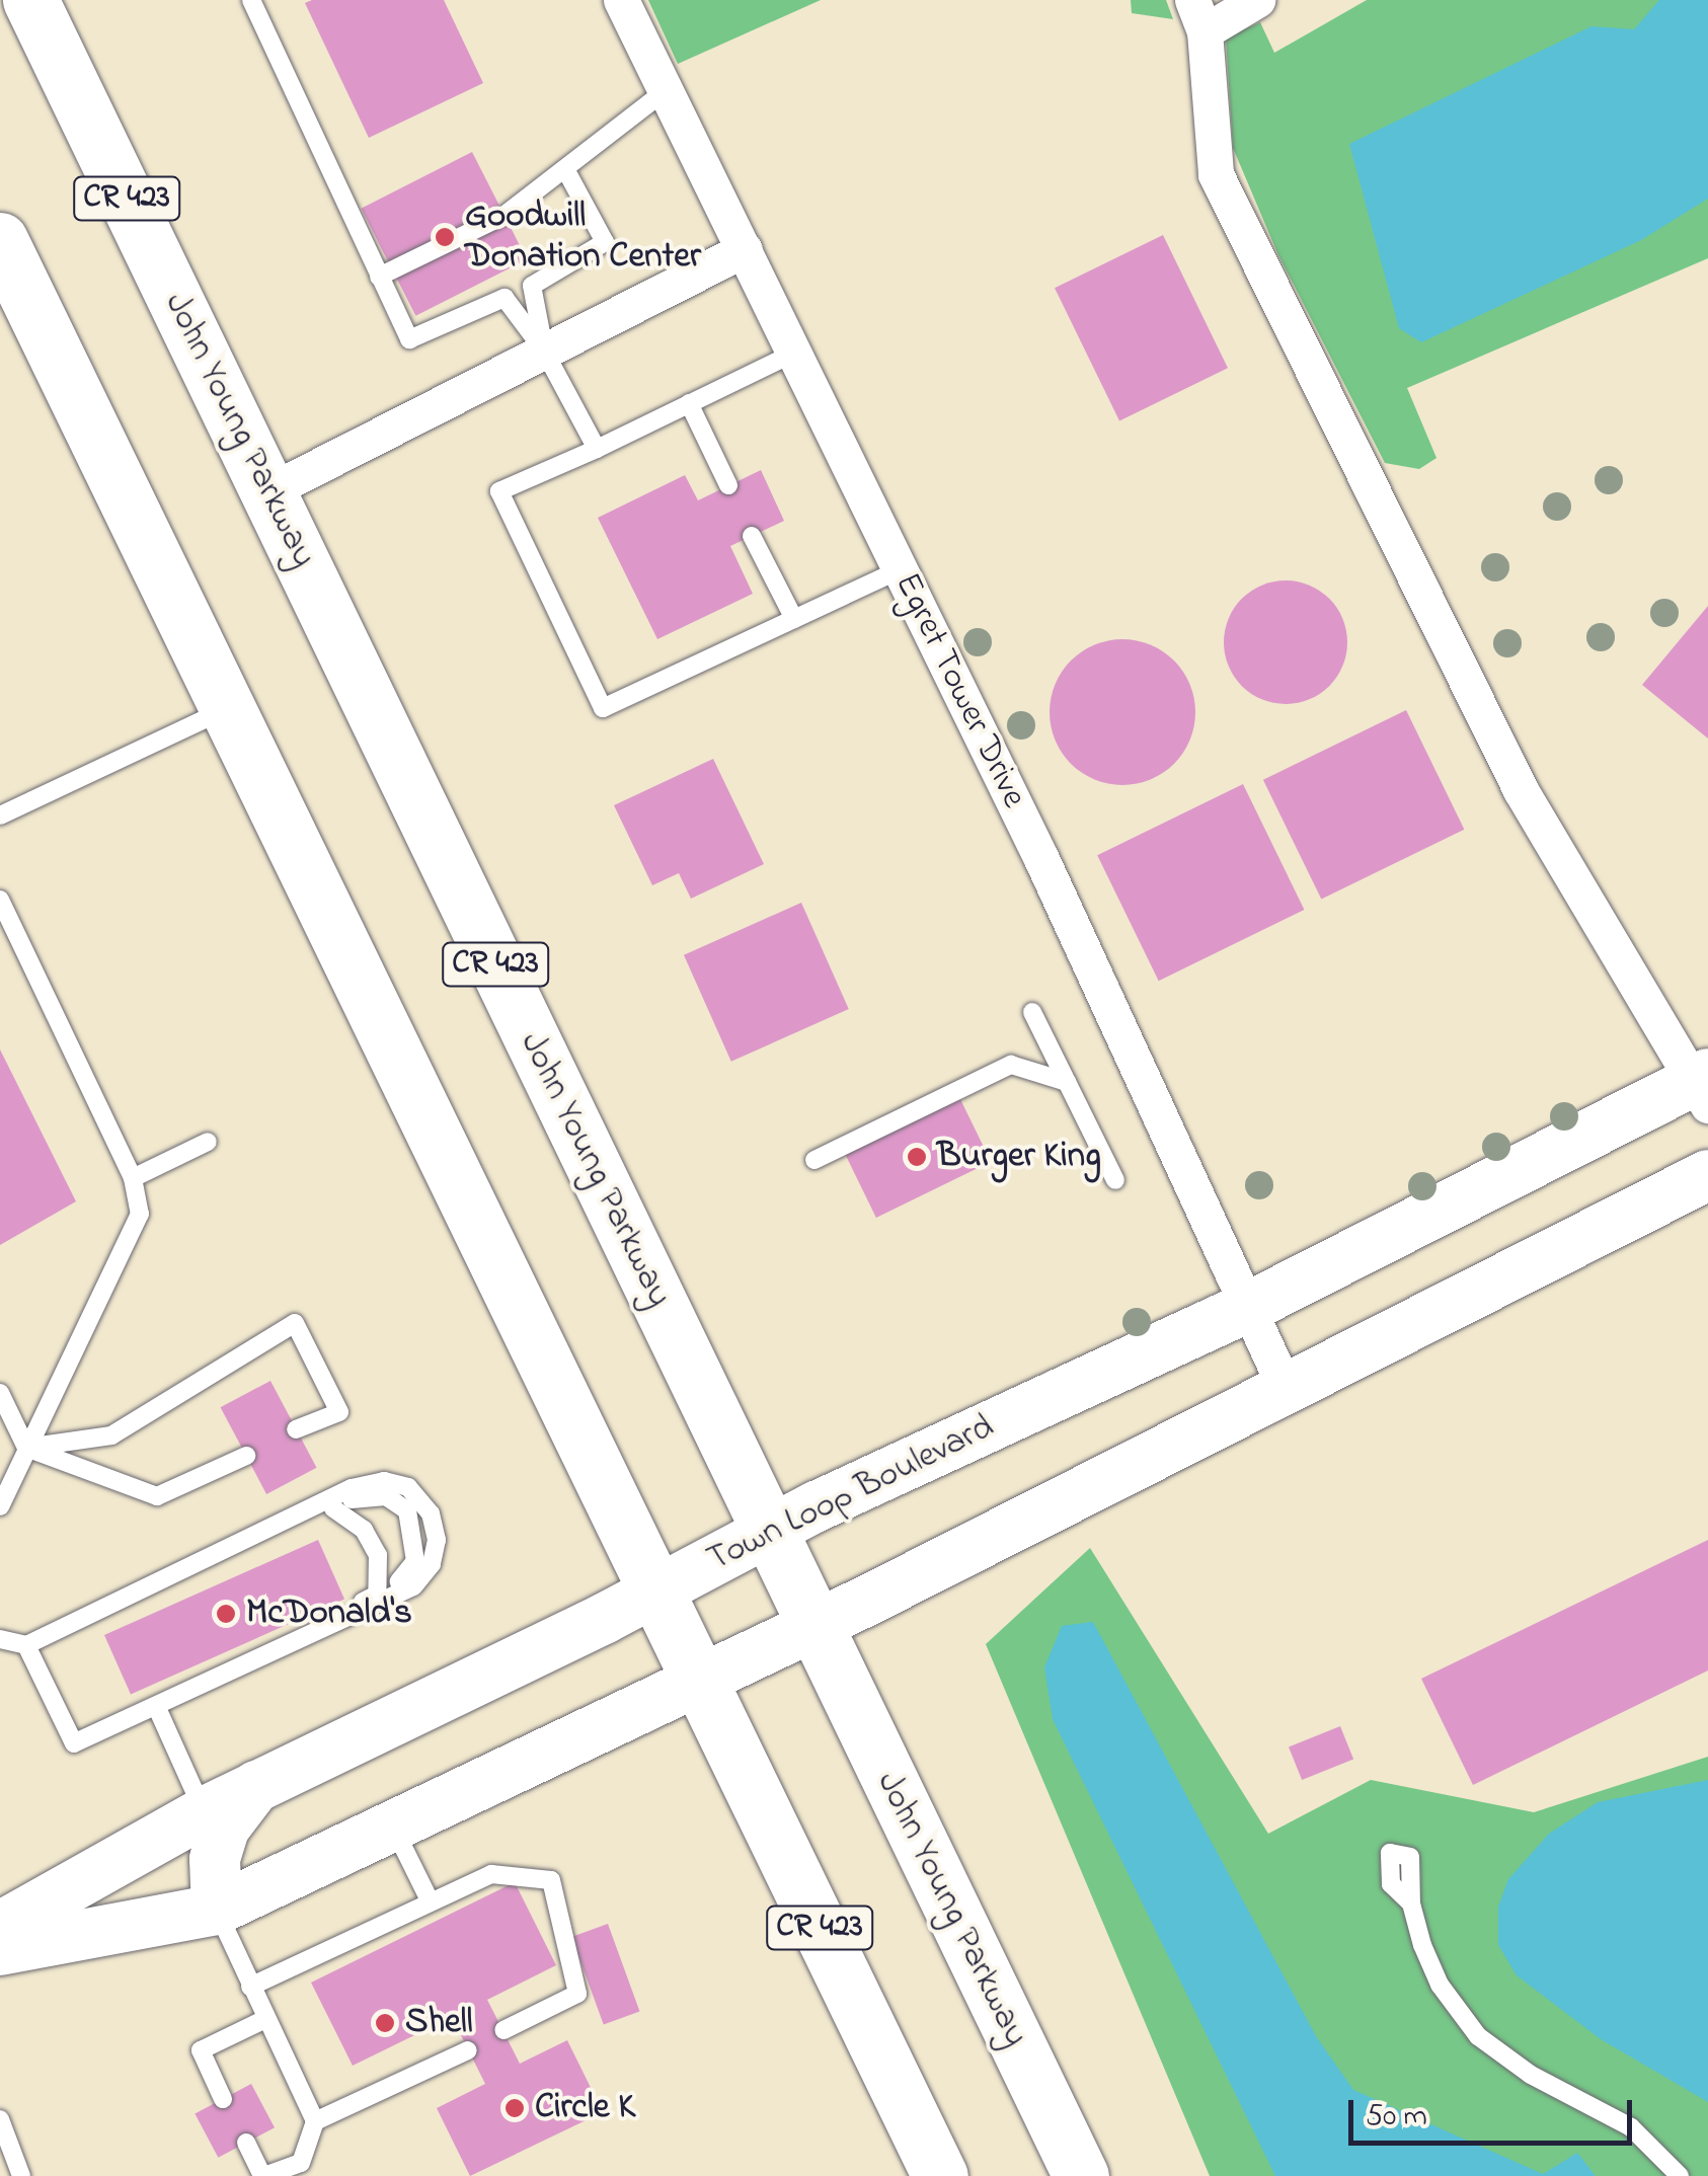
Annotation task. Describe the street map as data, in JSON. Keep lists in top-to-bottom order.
{
  "streets": {
    "highway": ["CR 423", "John Young Parkway"],
    "street": ["Egret Tower Drive", "Town Loop Boulevard"]
  },
  "crossings": [
    ["CR 423", "Town Loop Boulevard"],
    ["John Young Parkway", "Town Loop Boulevard"],
    ["Egret Tower Drive", "Town Loop Boulevard"]
  ],
  "places": [
    "Goodwill Donation Center",
    "Burger King",
    "McDonald's",
    "Shell",
    "Circle K"
  ],
  "scale_bar": "50 m"
}
